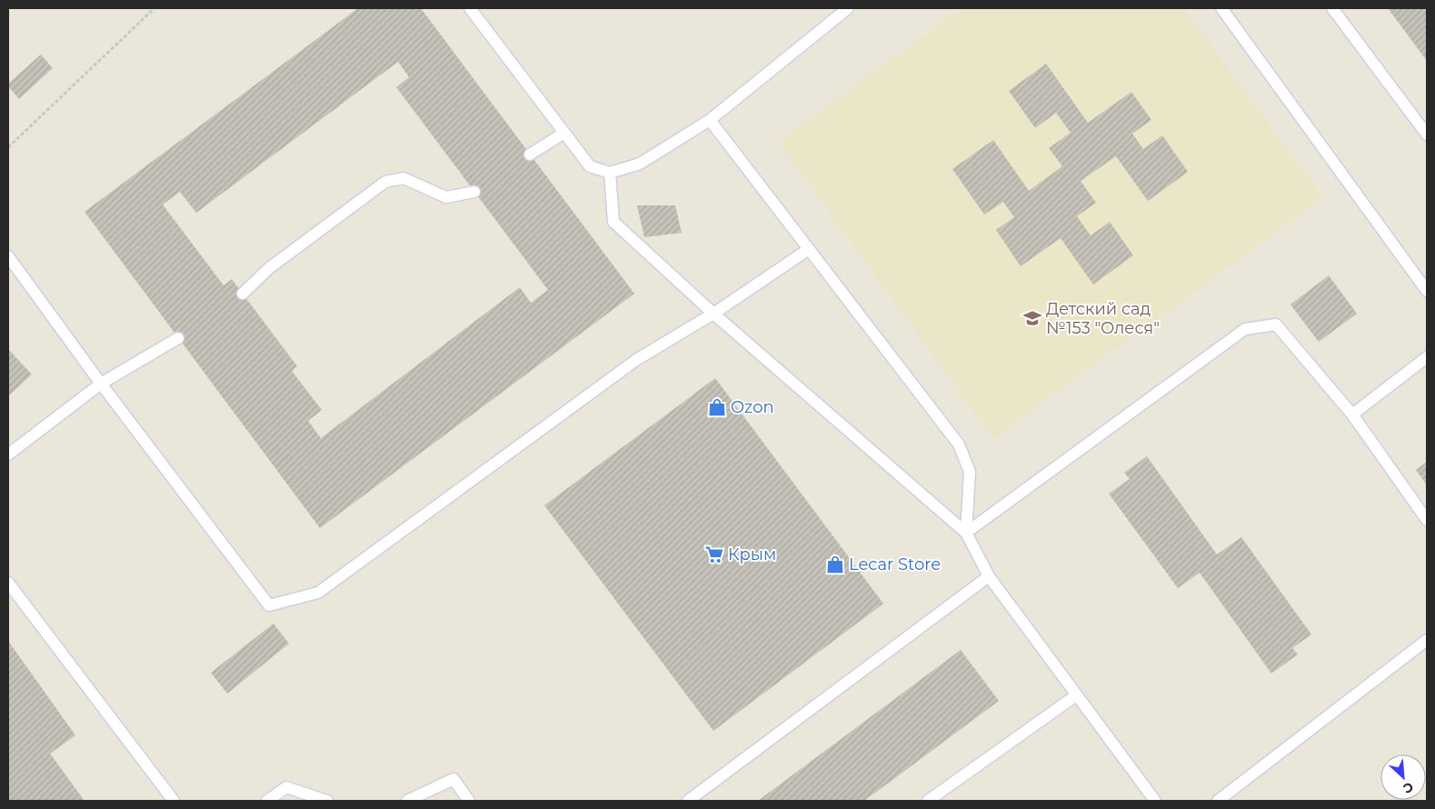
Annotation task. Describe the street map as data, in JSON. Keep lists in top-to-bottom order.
{
  "places": {
    "school or university": ["Детский сад №153 \"Олеся\""],
    "shop": ["Ozon", "Lecar Store"],
    "supermarket": ["Крым"]
  },
  "north": "bottom right"
}
